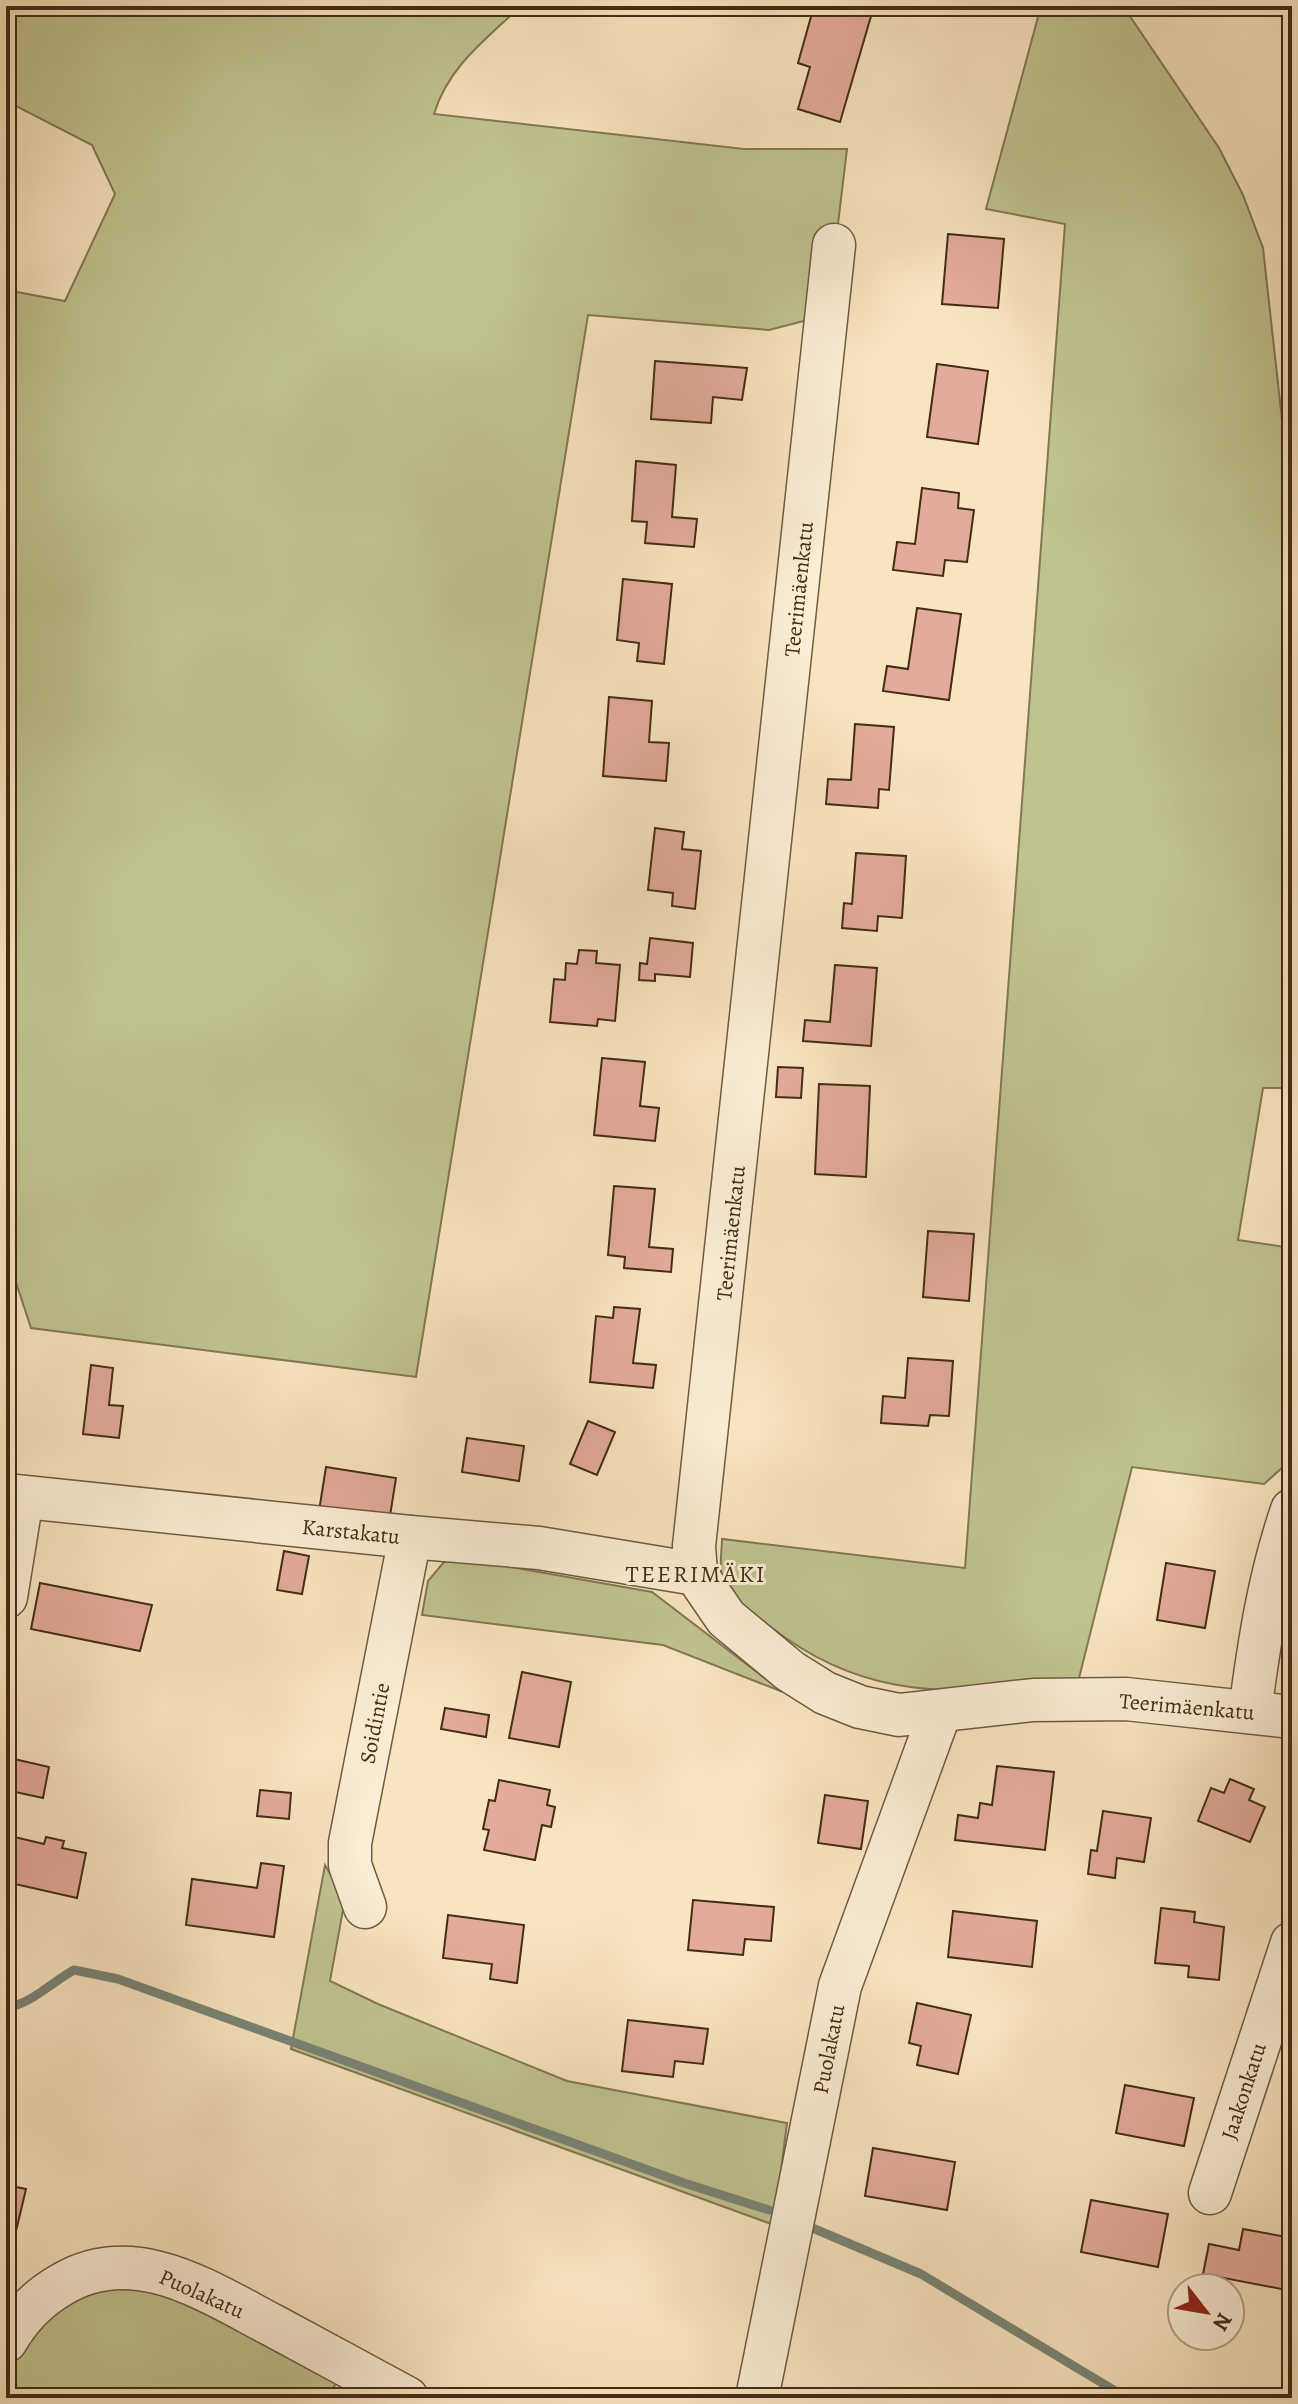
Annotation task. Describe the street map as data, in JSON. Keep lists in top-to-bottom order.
{
  "streets": {
    "street": [
      "Teerimäenkatu",
      "Karstakatu",
      "Soidintie",
      "Puolakatu",
      "Jaakonkatu"
    ]
  },
  "crossings": [
    ["Teerimäenkatu", "Karstakatu"],
    ["Teerimäenkatu", "Puolakatu"],
    ["Karstakatu", "Soidintie"]
  ],
  "districts": ["TEERIMÄKI"],
  "north": "bottom right"
}
